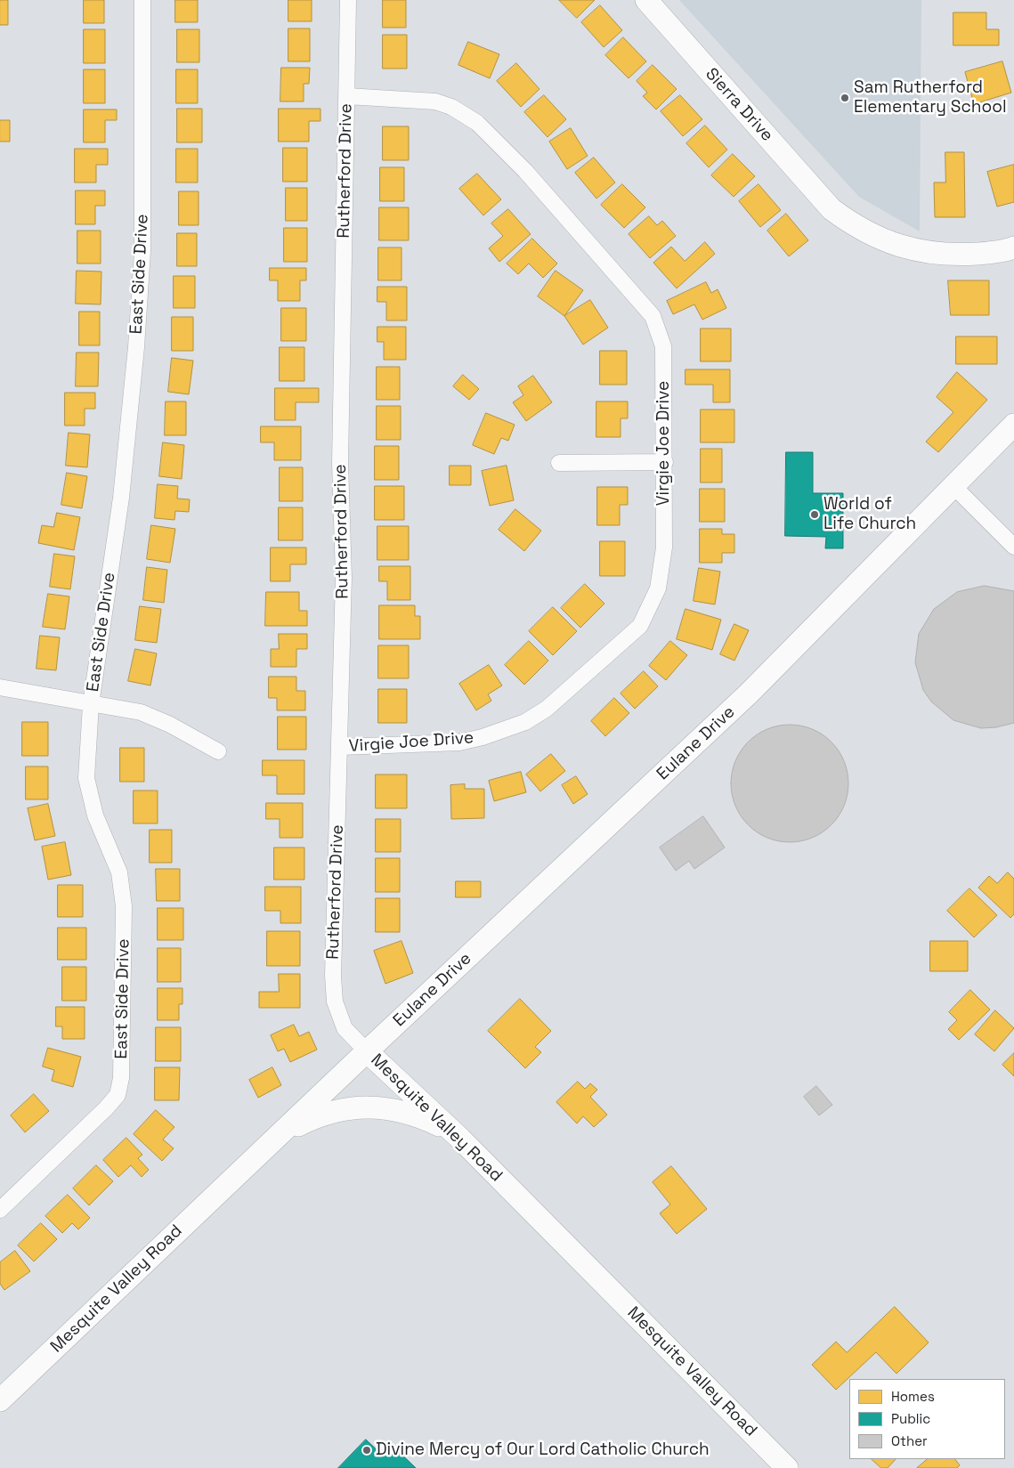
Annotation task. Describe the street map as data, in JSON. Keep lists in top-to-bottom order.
{
  "streets": {
    "street": [
      "Sierra Drive",
      "Rutherford Drive",
      "East Side Drive",
      "Virgie Joe Drive",
      "Eulane Drive",
      "Mesquite Valley Road"
    ]
  },
  "crossings": [
    ["Rutherford Drive", "Virgie Joe Drive"],
    ["Rutherford Drive", "Eulane Drive"],
    ["Rutherford Drive", "Mesquite Valley Road"],
    ["Eulane Drive", "Mesquite Valley Road"]
  ],
  "places": ["Sam Rutherford Elementary School", "World of Life Church", "Divine Mercy of Our Lord Catholic Church"],
  "legend": ["Homes", "Public", "Other"]
}
